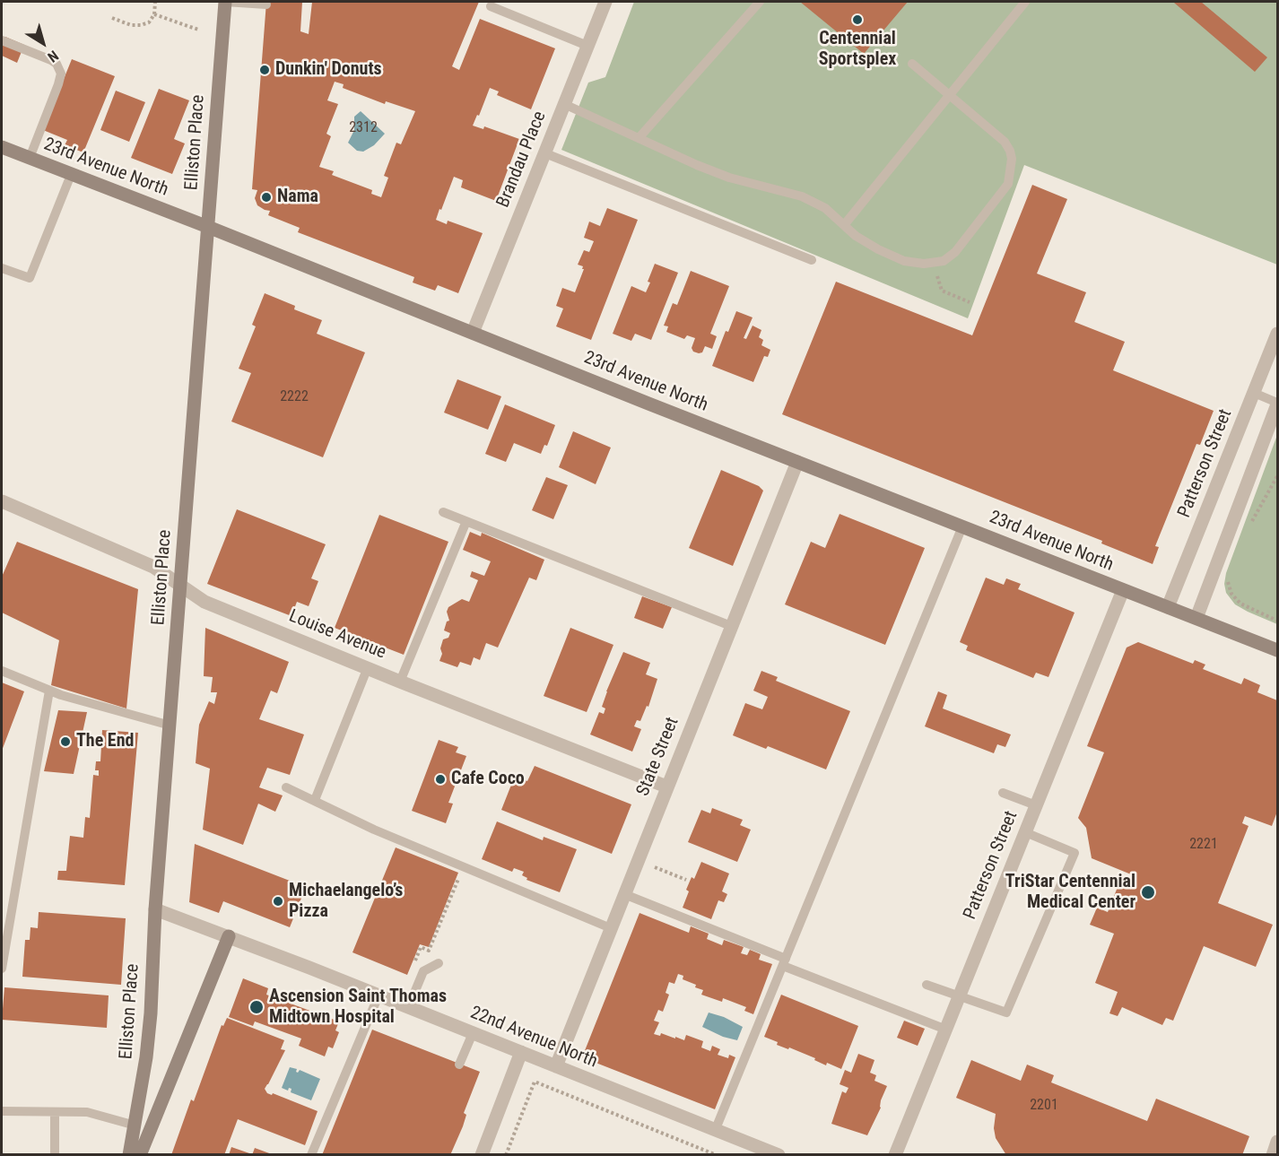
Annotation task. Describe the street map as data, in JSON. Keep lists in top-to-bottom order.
{
  "streets": {
    "main road": ["Elliston Place", "23rd Avenue North"],
    "street": [
      "Brandau Place",
      "Patterson Street",
      "Louise Avenue",
      "State Street",
      "22nd Avenue North"
    ]
  },
  "crossings": [
    ["Elliston Place", "23rd Avenue North"],
    ["Elliston Place", "Louise Avenue"],
    ["Elliston Place", "22nd Avenue North"],
    ["Brandau Place", "23rd Avenue North"],
    ["23rd Avenue North", "Patterson Street"],
    ["23rd Avenue North", "State Street"],
    ["Louise Avenue", "State Street"],
    ["State Street", "22nd Avenue North"]
  ],
  "places": [
    "Centennial Sportsplex",
    "Dunkin' Donuts",
    "Nama",
    "The End",
    "Cafe Coco",
    "TriStar Centennial Medical Center",
    "Michaelangelo’s Pizza",
    "Ascension Saint Thomas Midtown Hospital"
  ],
  "house_numbers": [
    "2312",
    "2222",
    "2221",
    "2201"
  ],
  "north": "bottom right"
}
